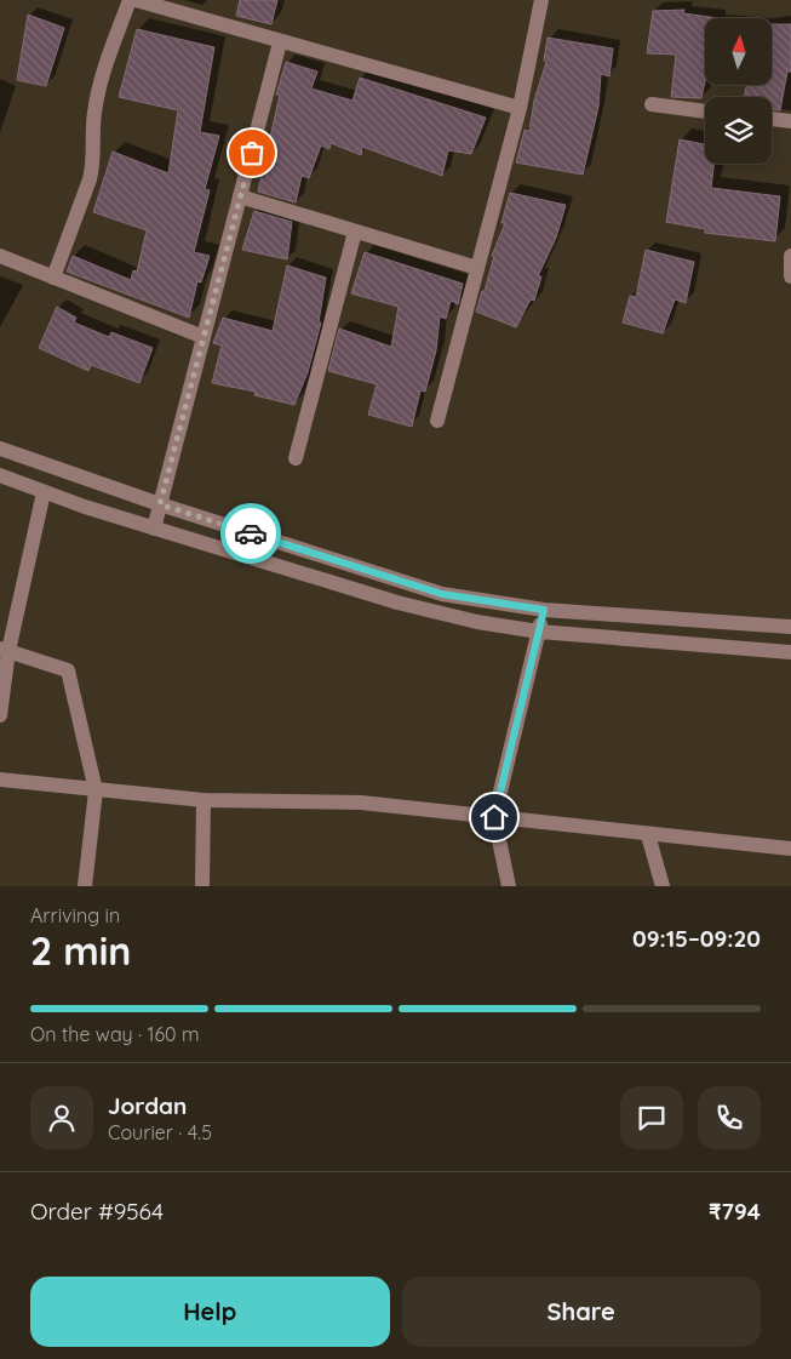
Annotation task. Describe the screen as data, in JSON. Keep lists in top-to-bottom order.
{
  "north": "top",
  "page": {
    "heading": ["2 min", "Arriving in", "09:15–09:20"],
    "panel": [
      "Jordan",
      "Courier · 4.5",
      "Order #9564",
      "₹794"
    ],
    "bar": "On the way · 160 m",
    "buttons": ["Help", "Share"]
  }
}
